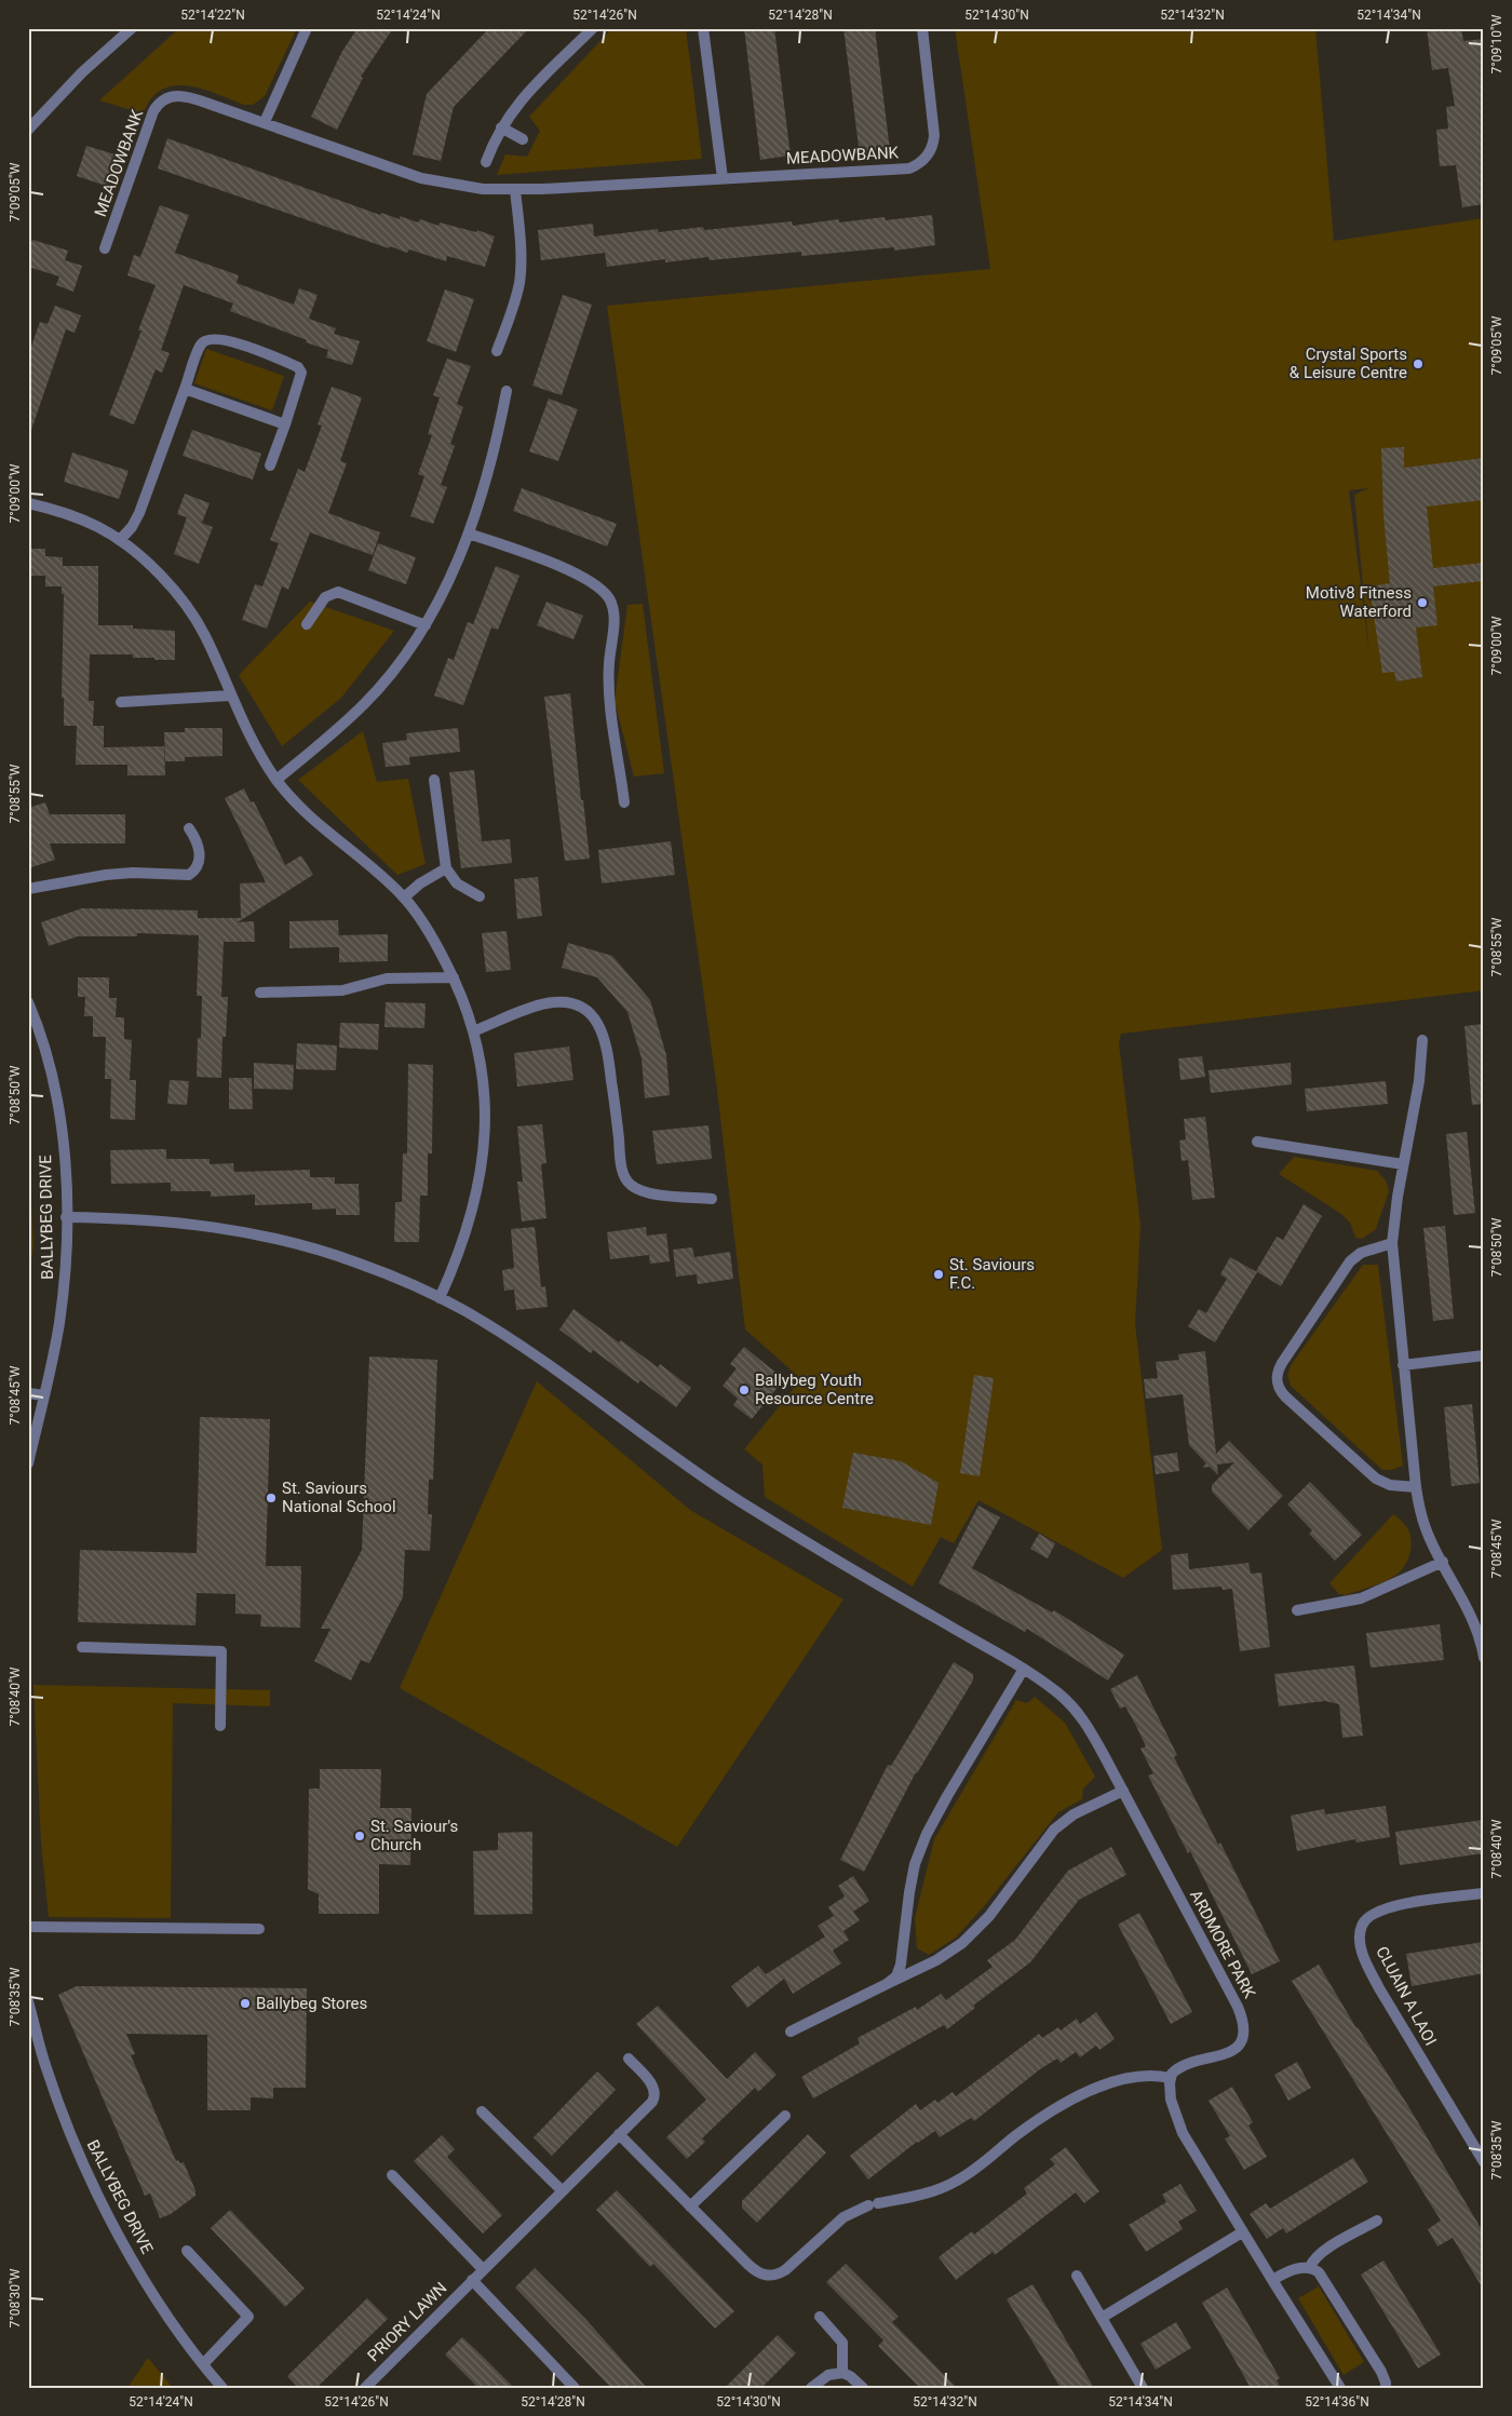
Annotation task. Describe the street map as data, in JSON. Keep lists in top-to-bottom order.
{
  "streets": {
    "street": [
      "MEADOWBANK",
      "BALLYBEG DRIVE",
      "ARDMORE PARK",
      "CLUAIN A LAOI",
      "PRIORY LAWN"
    ]
  },
  "crossings": [
    ["BALLYBEG DRIVE", "ARDMORE PARK"]
  ],
  "places": [
    "Crystal Sports & Leisure Centre",
    "Motiv8 Fitness Waterford",
    "St. Saviours F.C.",
    "Ballybeg Youth Resource Centre",
    "St. Saviours National School",
    "St. Saviour's Church",
    "Ballybeg Stores"
  ],
  "coordinates": [
    "52°14'22\"N",
    "52°14'24\"N",
    "52°14'26\"N",
    "52°14'28\"N",
    "52°14'30\"N",
    "52°14'32\"N",
    "52°14'34\"N",
    "7°09'10\"W",
    "7°09'05\"W",
    "7°09'00\"W",
    "7°08'55\"W",
    "7°08'50\"W",
    "7°08'45\"W",
    "7°08'40\"W",
    "7°08'35\"W",
    "7°08'30\"W",
    "52°14'36\"N"
  ]
}
